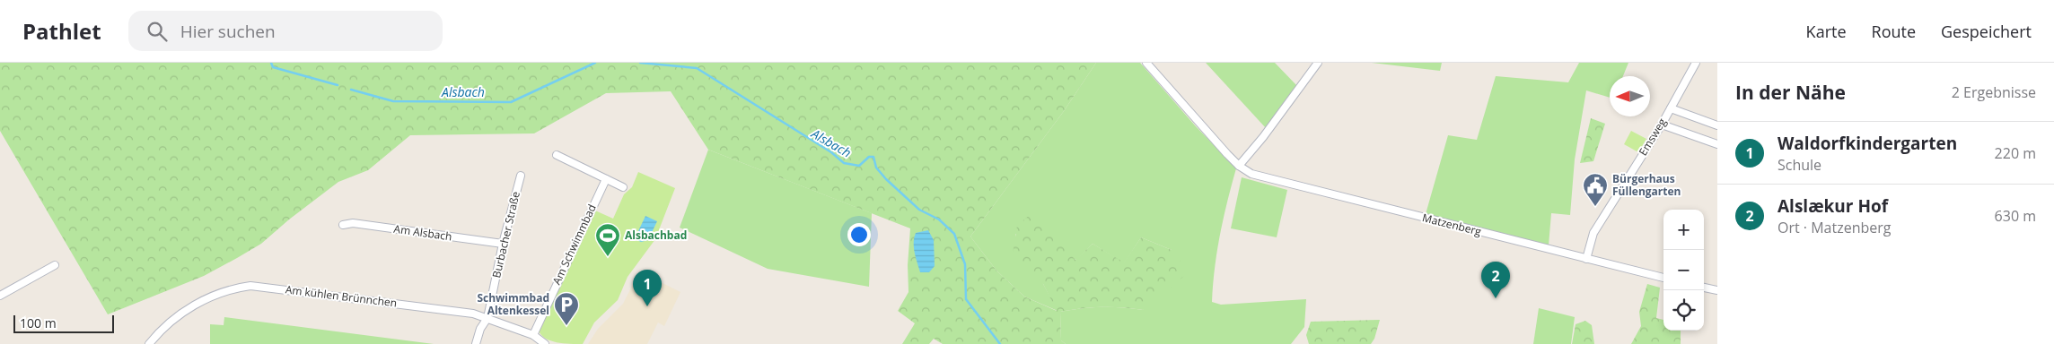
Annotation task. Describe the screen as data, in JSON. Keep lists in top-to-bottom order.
{
  "streets": {
    "street": [
      "Emsweg",
      "Matzenberg",
      "Am Alsbach",
      "Burbacher Straße",
      "Am Schwimmbad",
      "Am kühlen Brünnchen"
    ]
  },
  "crossings": [
    ["Emsweg", "Matzenberg"],
    ["Am Alsbach", "Burbacher Straße"],
    ["Burbacher Straße", "Am kühlen Brünnchen"],
    ["Am Schwimmbad", "Am kühlen Brünnchen"]
  ],
  "water": ["Alsbach"],
  "places": {
    "public building": ["Bürgerhaus Füllengarten"],
    "sports": ["Alsbachbad"],
    "parking": ["Schwimmbad Altenkessel"]
  },
  "scale_bar": "100 m",
  "north": "left",
  "page": {
    "header": "Pathlet",
    "search": "Hier suchen",
    "nav": ["Karte", "Route", "Gespeichert"],
    "heading": ["In der Nähe", "2 Ergebnisse"],
    "list": [
      {
        "mark": "1",
        "name": "Waldorfkindergarten",
        "note": "Schule",
        "value": "220 m"
      },
      {
        "mark": "2",
        "name": "Alslækur Hof",
        "note": "Ort · Matzenberg",
        "value": "630 m"
      }
    ],
    "map_buttons": ["+", "−"],
    "pins": ["2", "1"],
    "scale": "100 m"
  }
}
